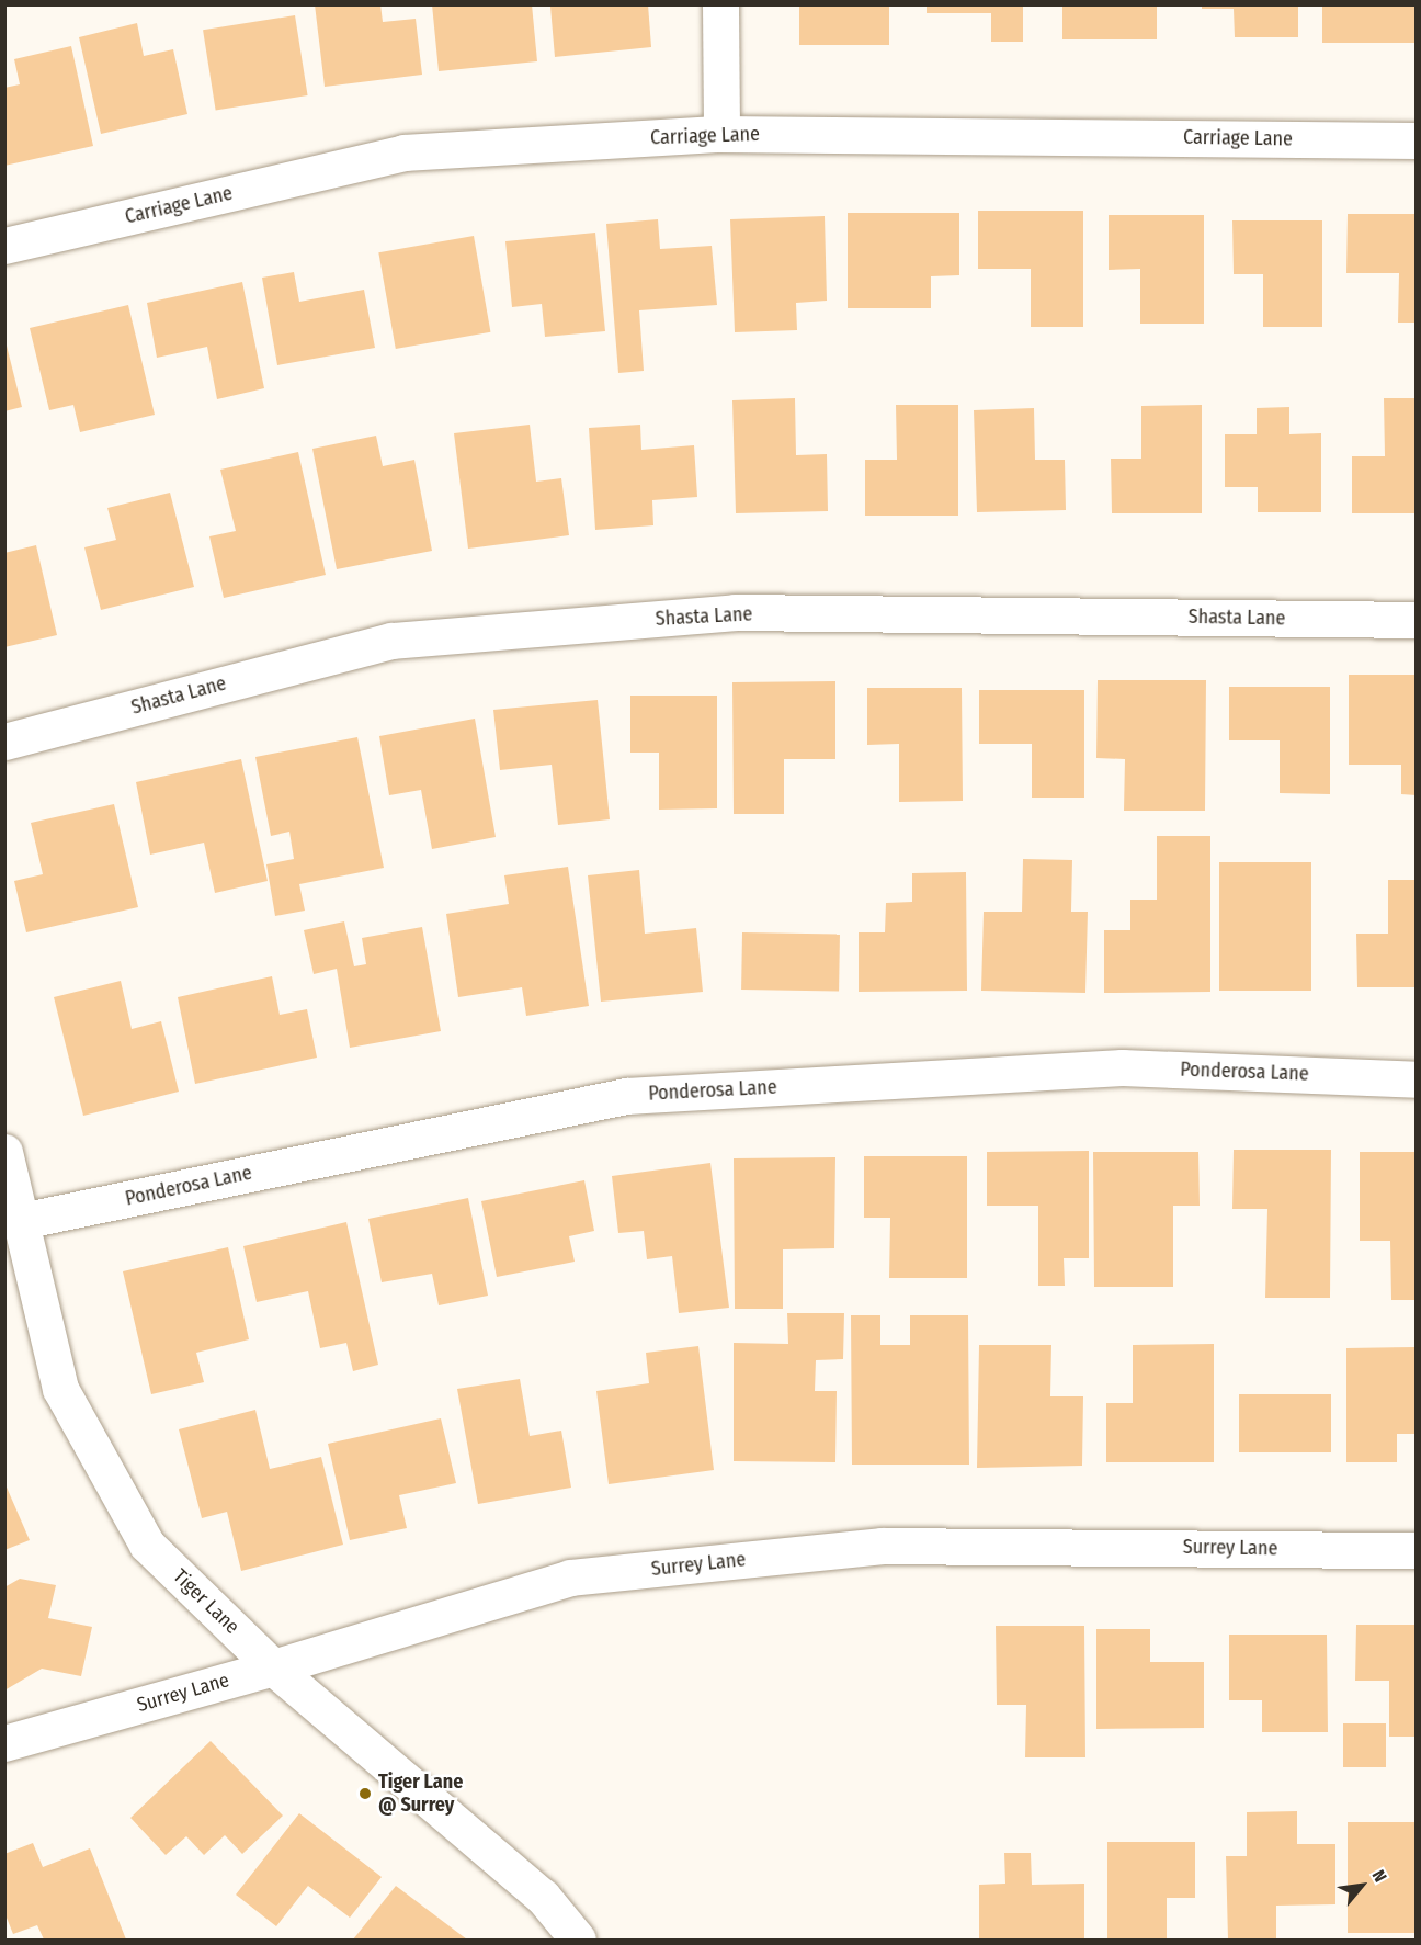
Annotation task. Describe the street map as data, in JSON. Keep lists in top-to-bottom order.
{
  "streets": {
    "street": [
      "Carriage Lane",
      "Shasta Lane",
      "Ponderosa Lane",
      "Surrey Lane",
      "Tiger Lane"
    ]
  },
  "crossings": [
    ["Ponderosa Lane", "Tiger Lane"],
    ["Surrey Lane", "Tiger Lane"]
  ],
  "places": ["Tiger Lane @ Surrey"],
  "north": "top right"
}
